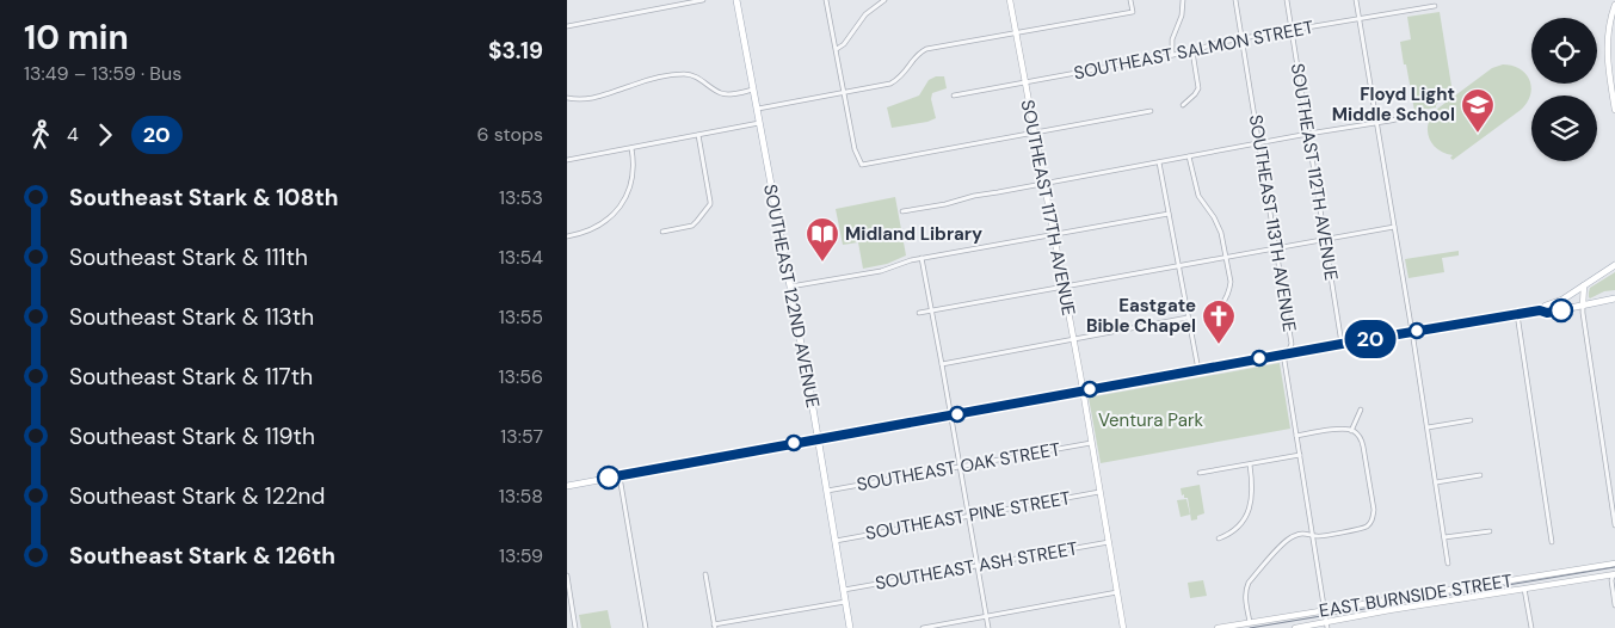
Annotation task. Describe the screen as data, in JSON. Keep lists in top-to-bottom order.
{
  "streets": {
    "main road": ["SOUTHEAST 122ND AVENUE"],
    "street": [
      "SOUTHEAST SALMON STREET",
      "SOUTHEAST 112TH AVENUE",
      "SOUTHEAST 117TH AVENUE",
      "SOUTHEAST 113TH AVENUE",
      "SOUTHEAST OAK STREET",
      "SOUTHEAST PINE STREET",
      "SOUTHEAST ASH STREET",
      "EAST BURNSIDE STREET"
    ]
  },
  "crossings": [
    ["SOUTHEAST SALMON STREET", "SOUTHEAST 112TH AVENUE"],
    ["SOUTHEAST SALMON STREET", "SOUTHEAST 117TH AVENUE"],
    ["SOUTHEAST SALMON STREET", "SOUTHEAST 113TH AVENUE"],
    ["SOUTHEAST 117TH AVENUE", "SOUTHEAST OAK STREET"],
    ["SOUTHEAST 117TH AVENUE", "SOUTHEAST PINE STREET"],
    ["SOUTHEAST 117TH AVENUE", "SOUTHEAST ASH STREET"],
    ["SOUTHEAST 113TH AVENUE", "EAST BURNSIDE STREET"],
    ["SOUTHEAST 122ND AVENUE", "SOUTHEAST OAK STREET"],
    ["SOUTHEAST 122ND AVENUE", "SOUTHEAST PINE STREET"],
    ["SOUTHEAST 122ND AVENUE", "SOUTHEAST ASH STREET"]
  ],
  "parks": ["Ventura Park"],
  "places": {
    "school or university": ["Floyd Light Middle School"],
    "library": ["Midland Library"],
    "church": ["Eastgate Bible Chapel"]
  },
  "lines": ["bus line 20"],
  "page": {
    "heading": ["10 min", "13:49 – 13:59 · Bus", "$3.19"],
    "on_map": "20",
    "legs": ["4", "20", "6 stops"],
    "list": [
      {
        "name": "Southeast Stark & 108th",
        "value": "13:53"
      },
      {
        "name": "Southeast Stark & 111th",
        "value": "13:54"
      },
      {
        "name": "Southeast Stark & 113th",
        "value": "13:55"
      },
      {
        "name": "Southeast Stark & 117th",
        "value": "13:56"
      },
      {
        "name": "Southeast Stark & 119th",
        "value": "13:57"
      },
      {
        "name": "Southeast Stark & 122nd",
        "value": "13:58"
      },
      {
        "name": "Southeast Stark & 126th",
        "value": "13:59"
      }
    ]
  }
}
